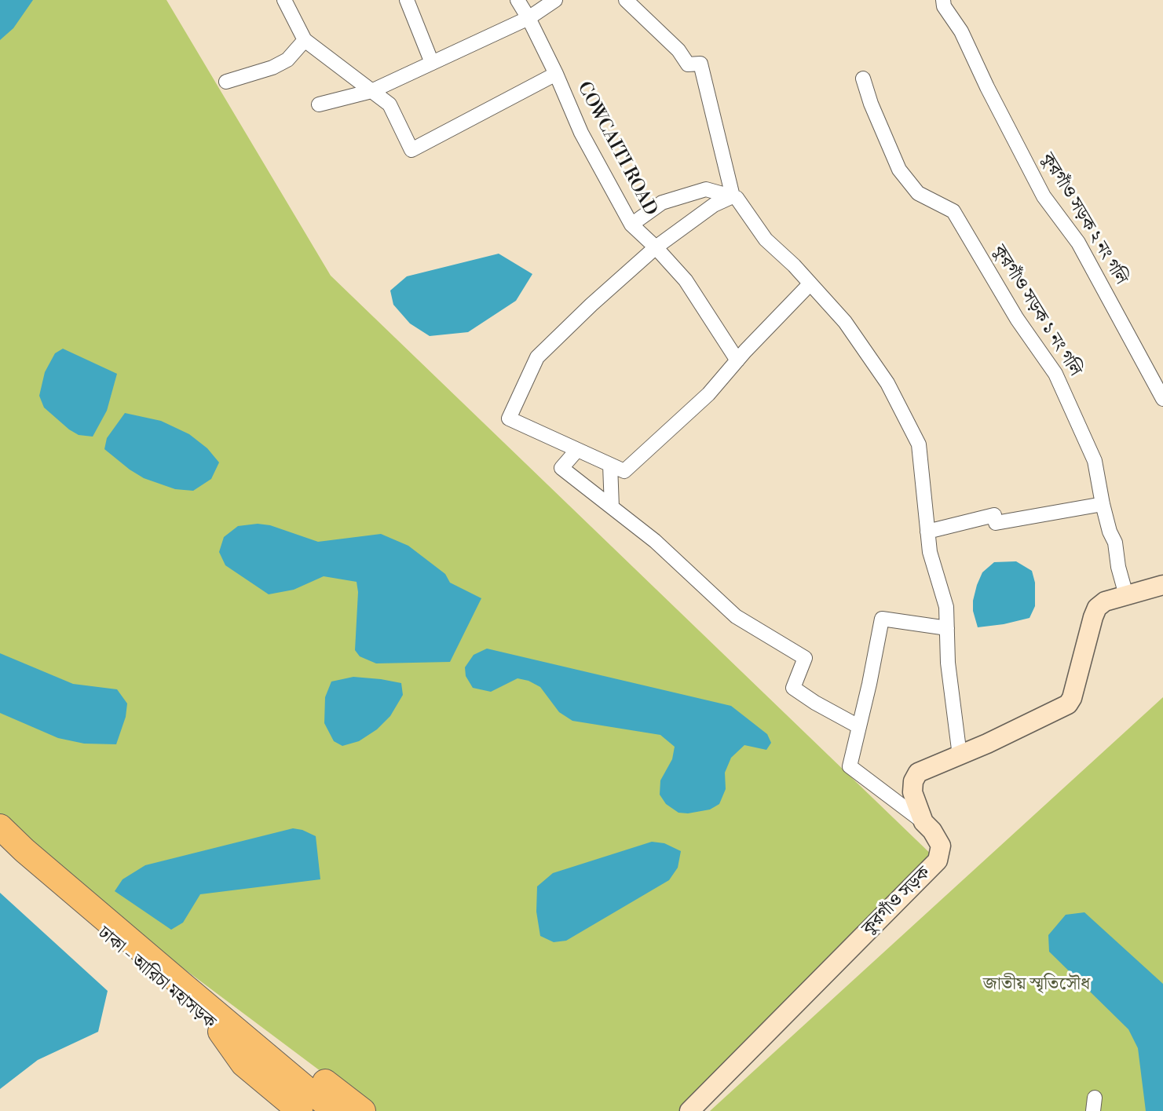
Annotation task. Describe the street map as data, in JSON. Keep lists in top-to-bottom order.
{
  "streets": {
    "highway": ["ঢাকা - আরিচা মহাসড়ক"],
    "street": [
      "COWCAITI ROAD",
      "কুরগাঁও সড়ক ২ নং গলি",
      "কুরগাঁও সড়ক ১ নং গলি",
      "কুরগাঁও সড়ক"
    ]
  },
  "crossings": [
    ["কুরগাঁও সড়ক ১ নং গলি", "কুরগাঁও সড়ক"]
  ],
  "parks": ["জাতীয় স্মৃতিসৌধ"]
}
